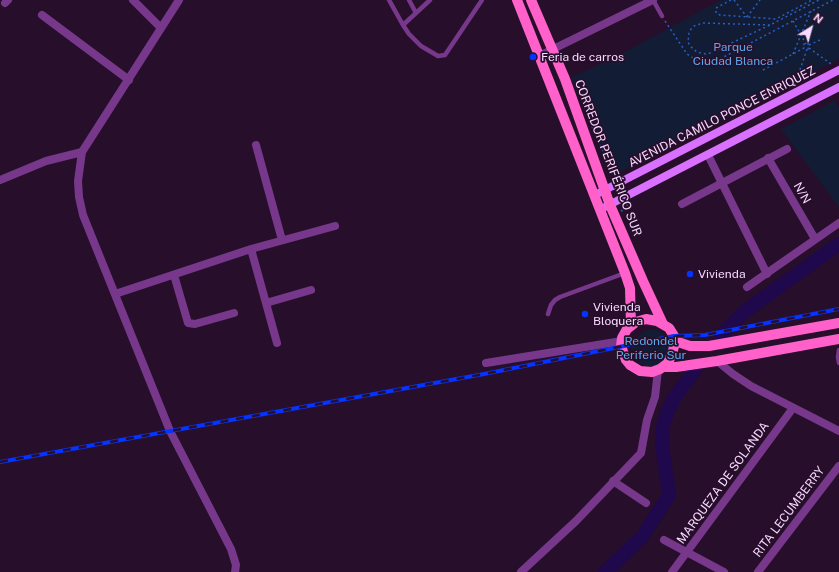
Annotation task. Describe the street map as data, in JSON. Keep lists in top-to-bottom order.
{
  "streets": {
    "main road": ["AVENIDA CAMILO PONCE ENRIQUEZ", "CORREDOR PERIFÉRICO SUR"],
    "street": ["N/N", "MARQUEZA DE SOLANDA", "RITA LECUMBERRY"]
  },
  "crossings": [
    ["AVENIDA CAMILO PONCE ENRIQUEZ", "CORREDOR PERIFÉRICO SUR"]
  ],
  "parks": ["Parque Ciudad Blanca", "Redondel Periferio Sur"],
  "places": ["Feria de carros", "Vivienda", "Vivienda Bloquera"],
  "north": "top right"
}
